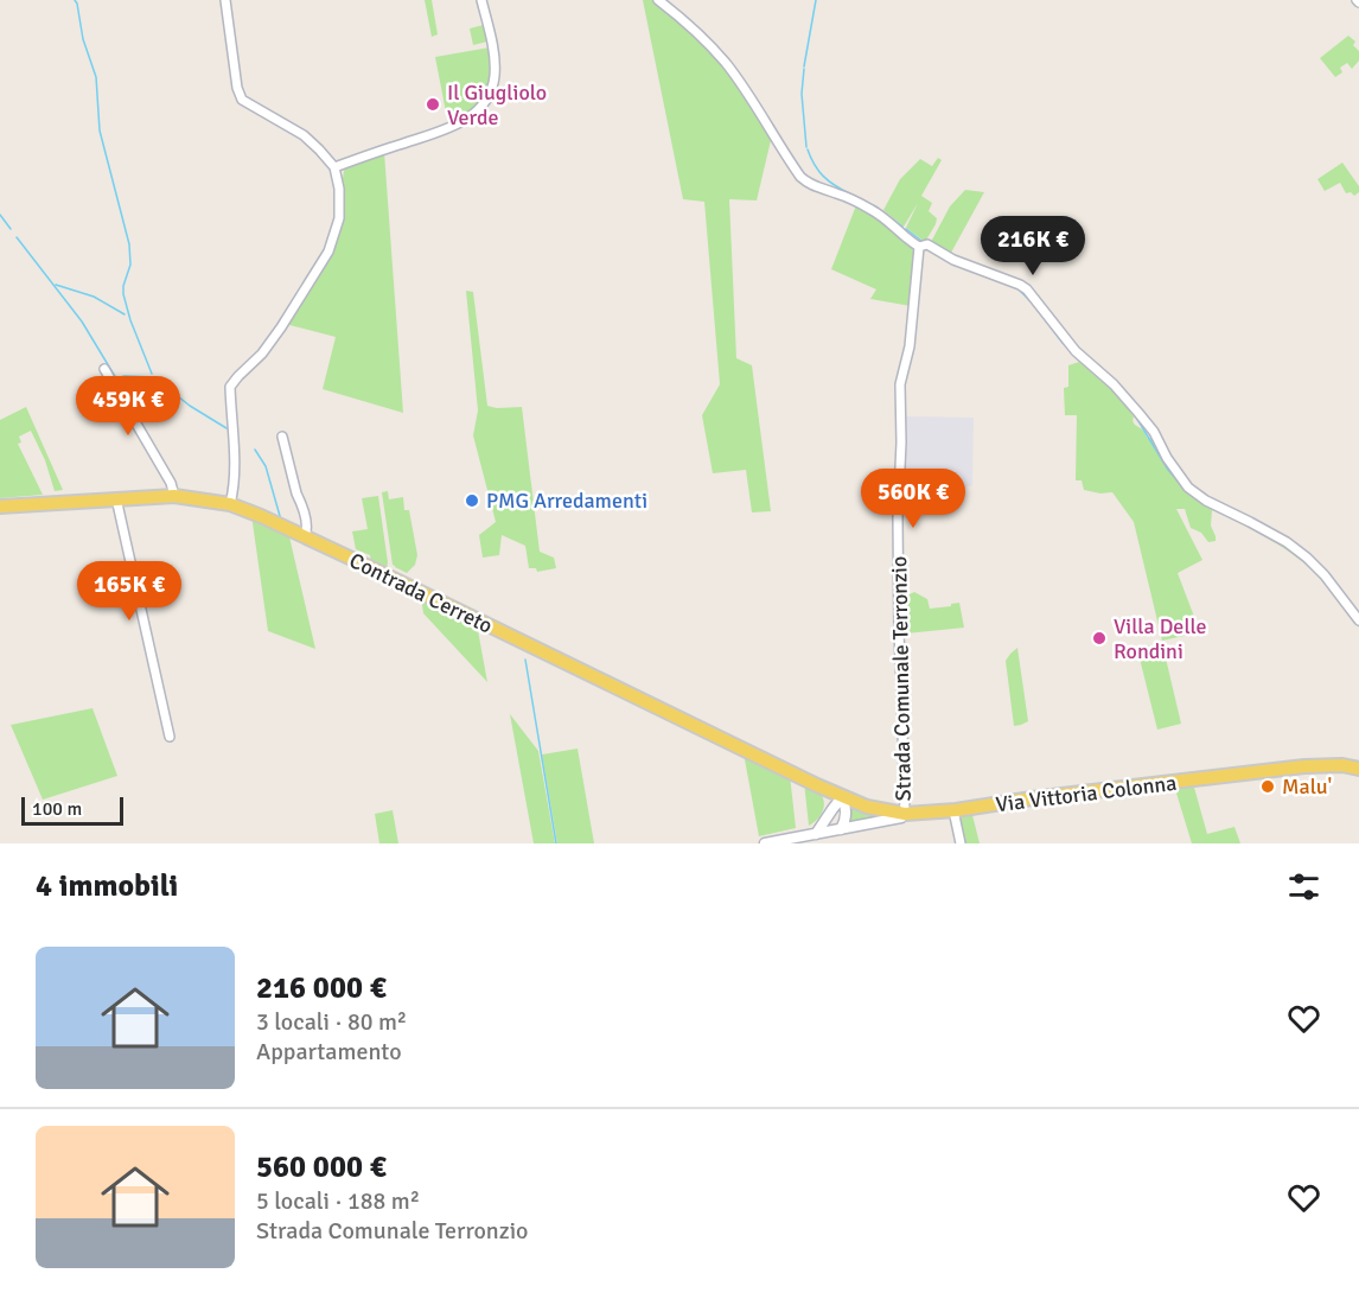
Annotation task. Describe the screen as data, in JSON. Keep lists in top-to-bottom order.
{
  "streets": {
    "main road": ["Contrada Cerreto", "Via Vittoria Colonna"],
    "street": ["Strada Comunale Terronzio"]
  },
  "crossings": [
    ["Contrada Cerreto", "Via Vittoria Colonna"],
    ["Strada Comunale Terronzio", "Via Vittoria Colonna"]
  ],
  "places": [
    "Il Giugliolo Verde",
    "PMG Arredamenti",
    "Villa Delle Rondini",
    "Malu'"
  ],
  "scale_bar": "100 m",
  "page": {
    "price": [
      "216K €",
      "459K €",
      "560K €",
      "165K €"
    ],
    "scale": "100 m",
    "heading": "4 immobili",
    "list": [
      {
        "name": "216 000 €",
        "note": "3 locali · 80 m² · Appartamento"
      },
      {
        "name": "560 000 €",
        "note": "5 locali · 188 m² · Strada Comunale Terronzio"
      }
    ]
  }
}
